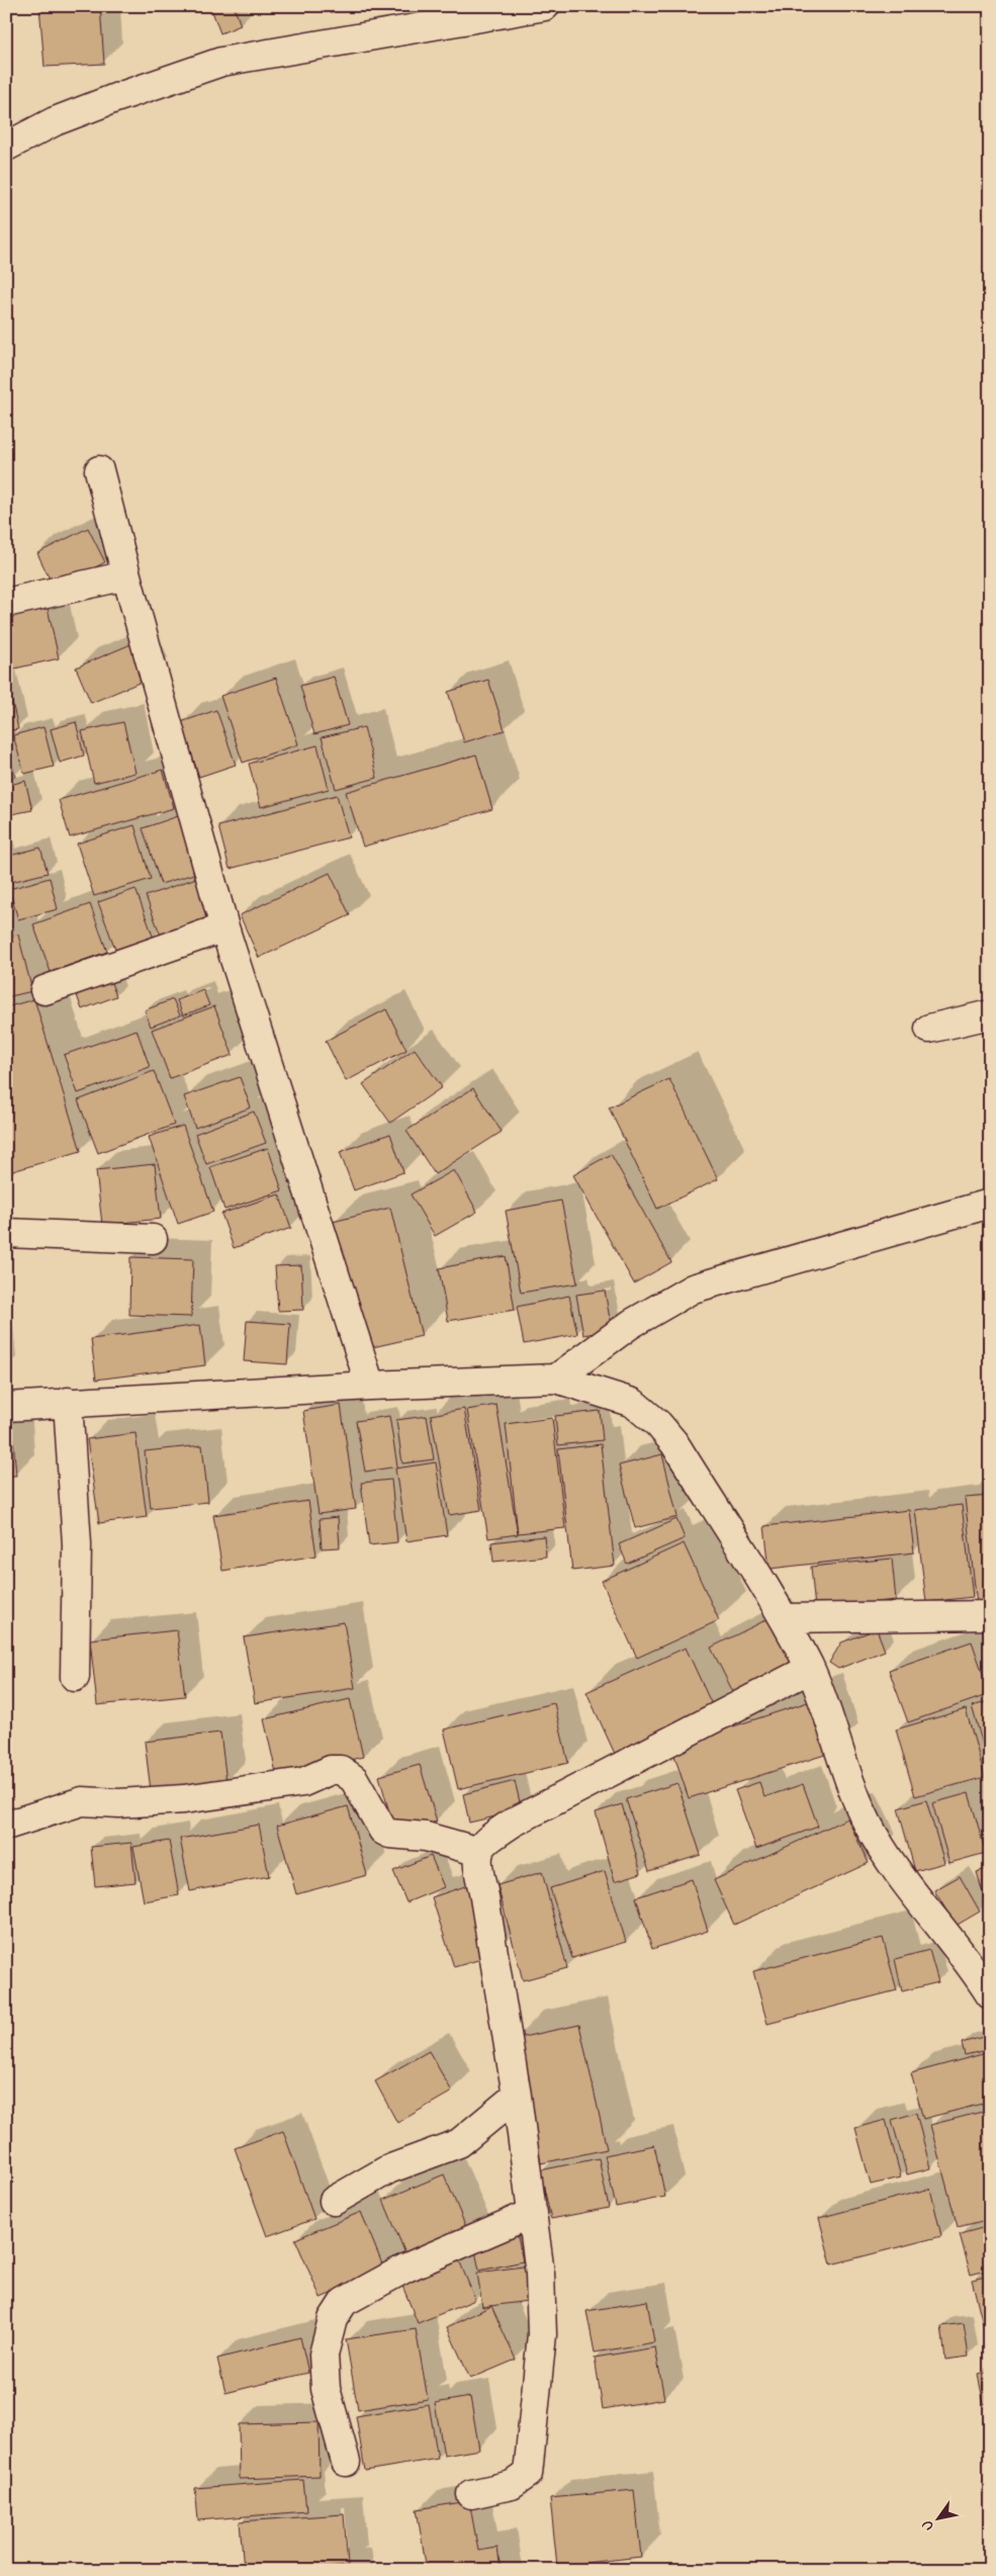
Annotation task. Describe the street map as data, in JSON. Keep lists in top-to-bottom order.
{
  "north": "bottom left"
}
